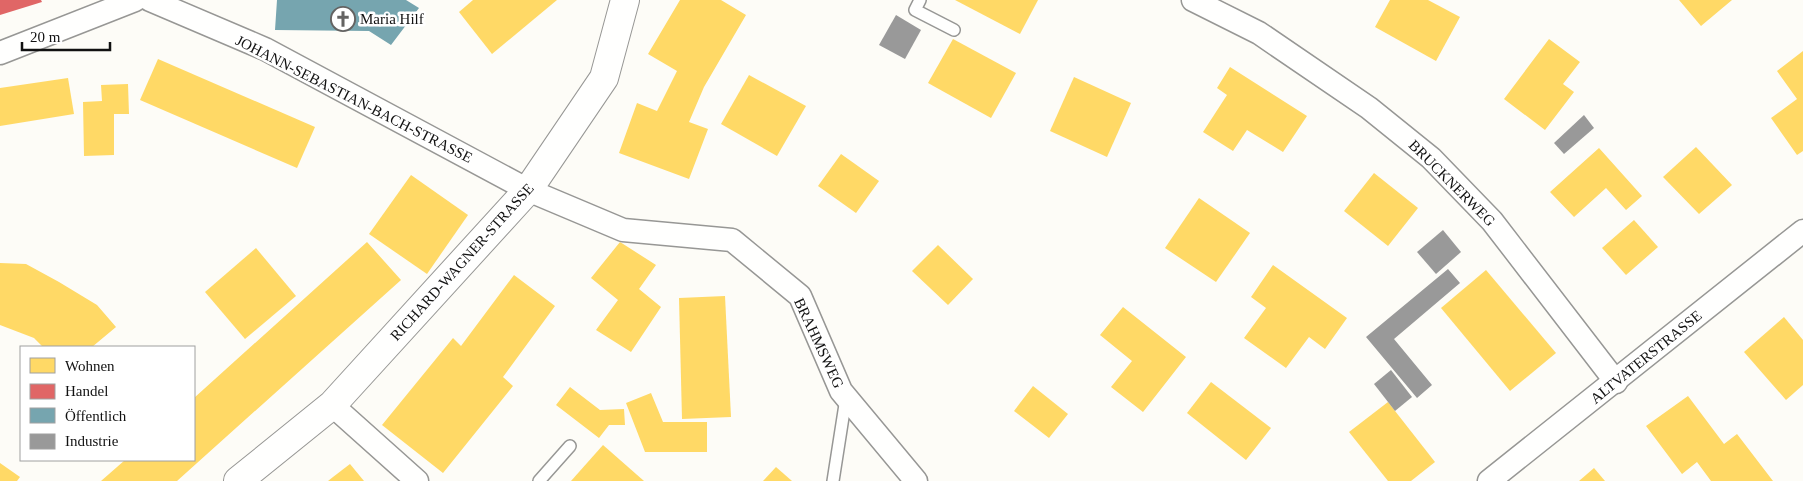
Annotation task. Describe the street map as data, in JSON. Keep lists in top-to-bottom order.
{
  "streets": {
    "street": [
      "JOHANN-SEBASTIAN-BACH-STRASSE",
      "BRUCKNERWEG",
      "RICHARD-WAGNER-STRASSE",
      "BRAHMSWEG",
      "ALTVATERSTRASSE"
    ]
  },
  "crossings": [
    ["JOHANN-SEBASTIAN-BACH-STRASSE", "RICHARD-WAGNER-STRASSE"],
    ["JOHANN-SEBASTIAN-BACH-STRASSE", "BRAHMSWEG"],
    ["BRUCKNERWEG", "ALTVATERSTRASSE"],
    ["RICHARD-WAGNER-STRASSE", "BRAHMSWEG"]
  ],
  "places": {
    "church": ["Maria Hilf"]
  },
  "legend": [
    "Wohnen",
    "Handel",
    "Öffentlich",
    "Industrie"
  ],
  "scale_bar": "20 m"
}
